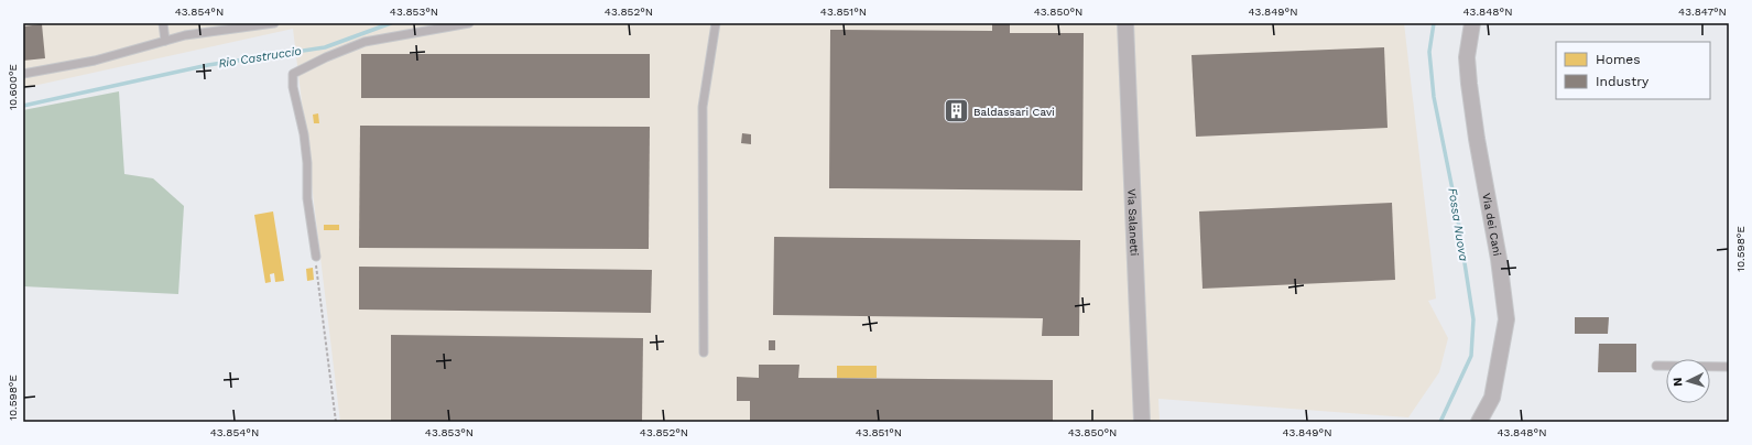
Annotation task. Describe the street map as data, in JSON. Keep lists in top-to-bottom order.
{
  "streets": {
    "street": ["Via Salanetti", "Via dei Cani"]
  },
  "water": ["Rio Castruccio", "Fossa Nuova"],
  "places": {
    "building": ["Baldassari Cavi"]
  },
  "legend": ["Homes", "Industry"],
  "north": "left",
  "coordinates": [
    "43.854°N",
    "43.853°N",
    "43.852°N",
    "43.851°N",
    "43.850°N",
    "43.849°N",
    "43.848°N",
    "43.847°N",
    "10.600°E",
    "10.598°E"
  ]
}
